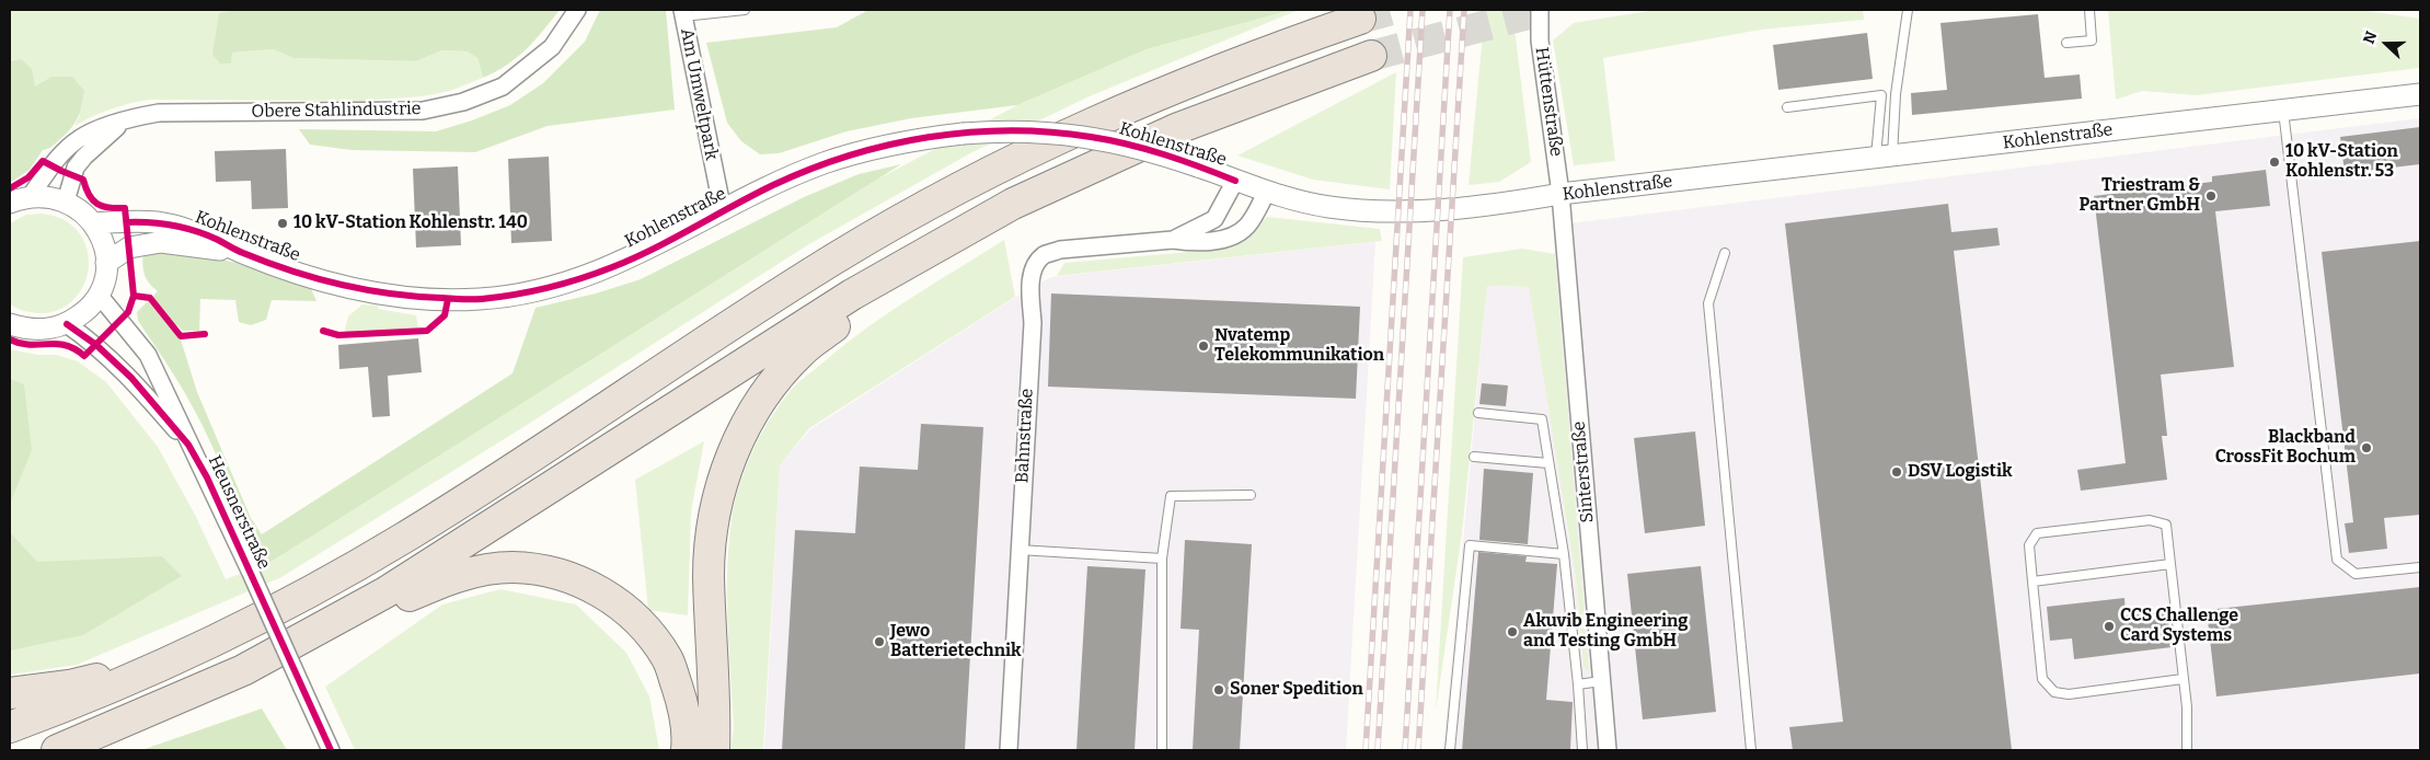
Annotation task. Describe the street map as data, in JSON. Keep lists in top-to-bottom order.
{
  "streets": {
    "street": [
      "Am Umweltpark",
      "Hüttenstraße",
      "Obere Stahlindustrie",
      "Kohlenstraße",
      "Bahnstraße",
      "Sinterstraße",
      "Heusnerstraße"
    ]
  },
  "crossings": [
    ["Am Umweltpark", "Kohlenstraße"],
    ["Hüttenstraße", "Kohlenstraße"],
    ["Hüttenstraße", "Sinterstraße"],
    ["Kohlenstraße", "Bahnstraße"],
    ["Kohlenstraße", "Sinterstraße"]
  ],
  "places": [
    "10 kV-Station Kohlenstr. 53",
    "Triestram & Partner GmbH",
    "10 kV-Station Kohlenstr. 140",
    "Nvatemp Telekommunikation",
    "Blackband CrossFit Bochum",
    "DSV Logistik",
    "CCS Challenge Card Systems",
    "Akuvib Engineering and Testing GmbH",
    "Jewo Batterietechnik",
    "Soner Spedition"
  ],
  "north": "left"
}
